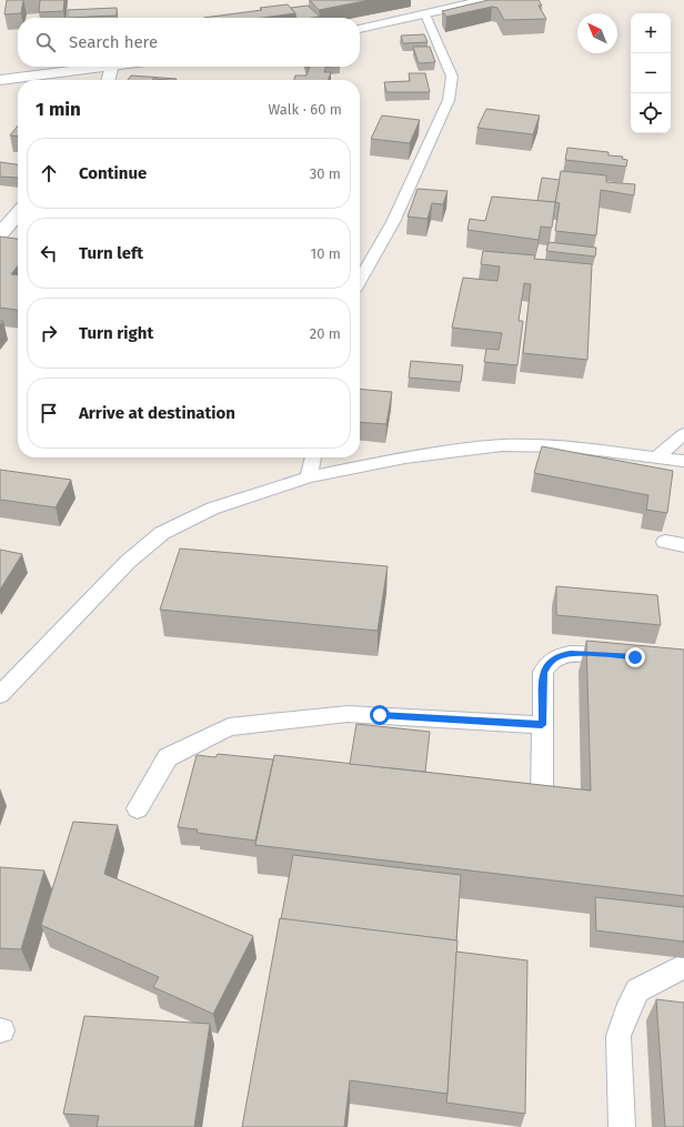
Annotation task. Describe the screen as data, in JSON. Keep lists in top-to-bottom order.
{
  "north": "top left",
  "page": {
    "map_buttons": ["+", "−"],
    "search": "Search here",
    "heading": ["1 min", "Walk · 60 m"],
    "list": [
      ["Continue", "30 m"],
      ["Turn left", "10 m"],
      ["Turn right", "20 m"],
      "Arrive at destination"
    ]
  }
}
